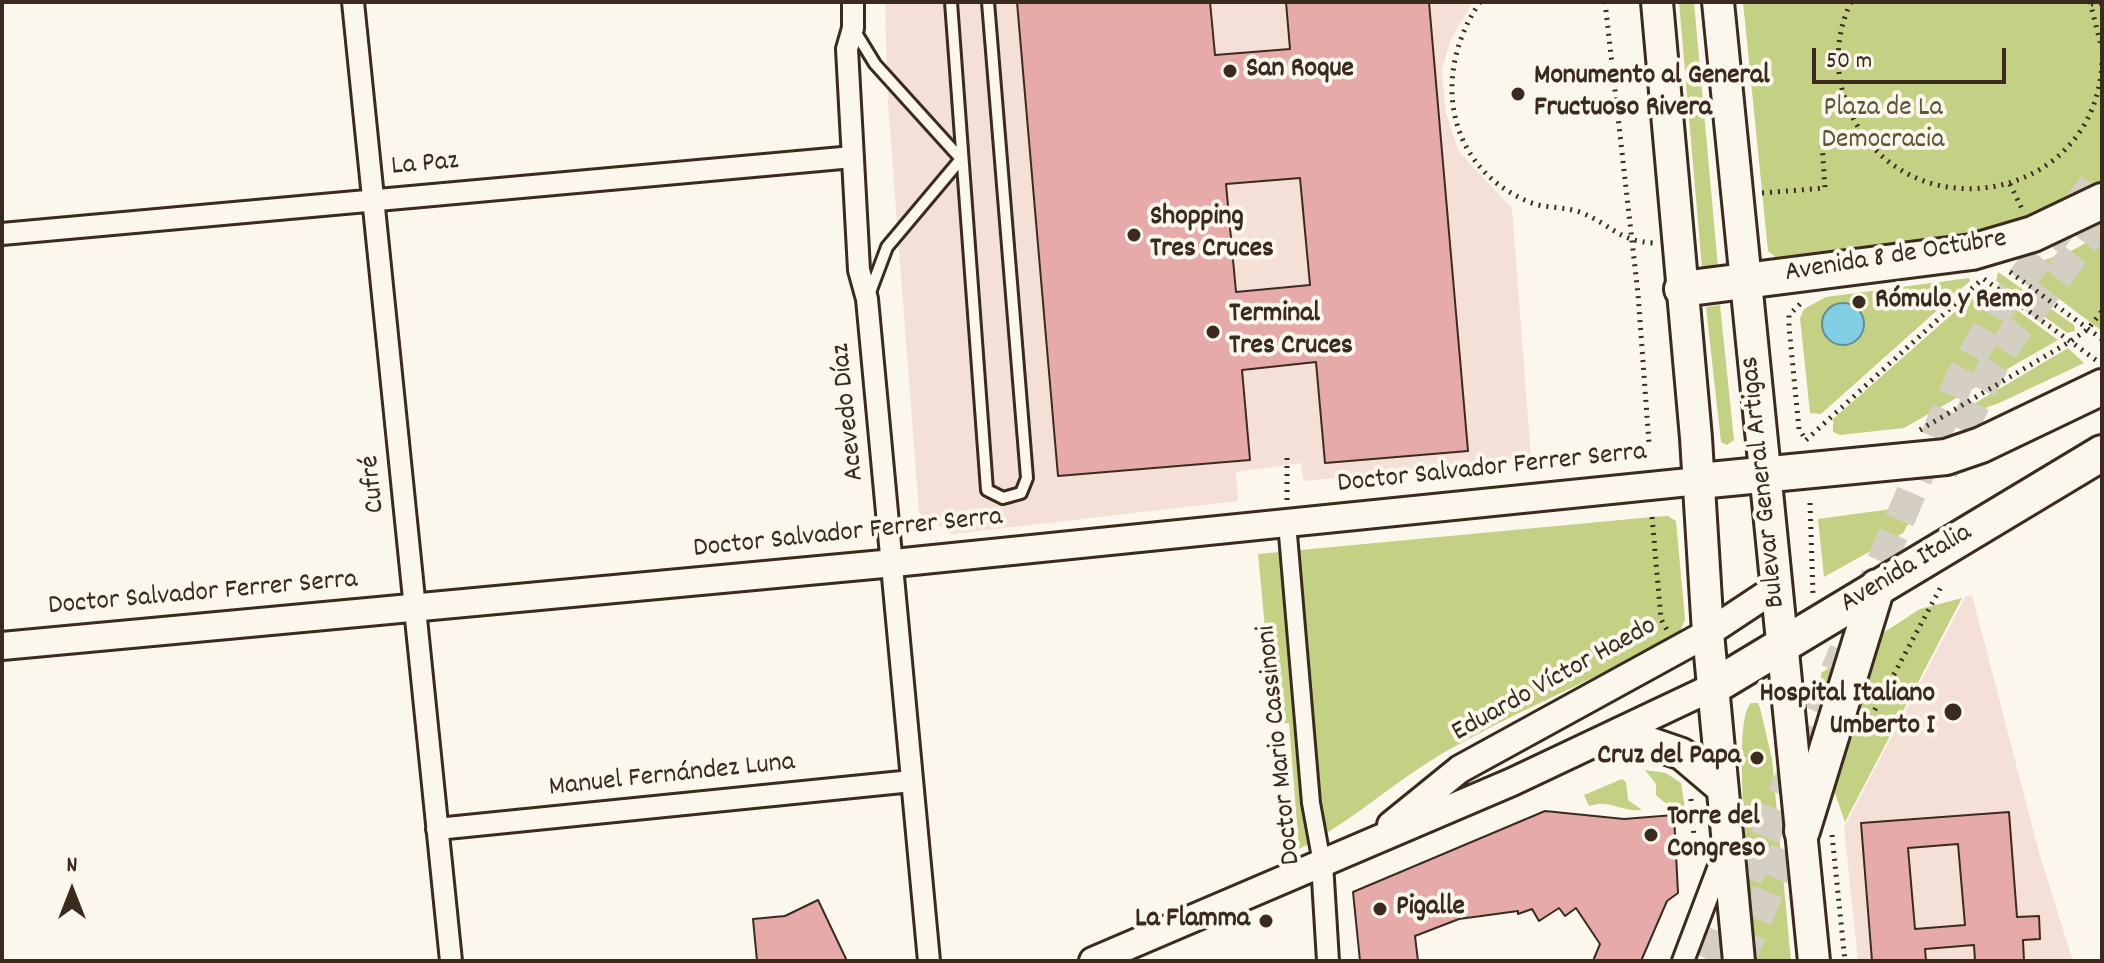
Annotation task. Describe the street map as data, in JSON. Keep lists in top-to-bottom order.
{
  "streets": {
    "main road": ["Avenida 8 de Octubre", "Bulevar General Artigas", "Avenida Italia"],
    "street": [
      "La Paz",
      "Acevedo Díaz",
      "Doctor Salvador Ferrer Serra",
      "Cufré",
      "Eduardo Víctor Haedo",
      "Doctor Mario Cassinoni",
      "Manuel Fernández Luna"
    ]
  },
  "crossings": [
    ["La Paz", "Acevedo Díaz"],
    ["La Paz", "Cufré"],
    ["Avenida 8 de Octubre", "Bulevar General Artigas"],
    ["Acevedo Díaz", "Doctor Salvador Ferrer Serra"],
    ["Acevedo Díaz", "Manuel Fernández Luna"],
    ["Doctor Salvador Ferrer Serra", "Cufré"],
    ["Doctor Salvador Ferrer Serra", "Doctor Mario Cassinoni"],
    ["Bulevar General Artigas", "Avenida Italia"],
    ["Bulevar General Artigas", "Eduardo Víctor Haedo"],
    ["Cufré", "Manuel Fernández Luna"],
    ["Avenida Italia", "Eduardo Víctor Haedo"],
    ["Eduardo Víctor Haedo", "Doctor Mario Cassinoni"]
  ],
  "parks": ["Plaza de La Democracia"],
  "places": [
    "San Roque",
    "Monumento al General Fructuoso Rivera",
    "Shopping Tres Cruces",
    "Rómulo y Remo",
    "Terminal Tres Cruces",
    "Hospital Italiano Umberto I",
    "Cruz del Papa",
    "Torre del Congreso",
    "Pigalle",
    "La Flamma"
  ],
  "scale_bar": "50 m",
  "north": "top"
}
